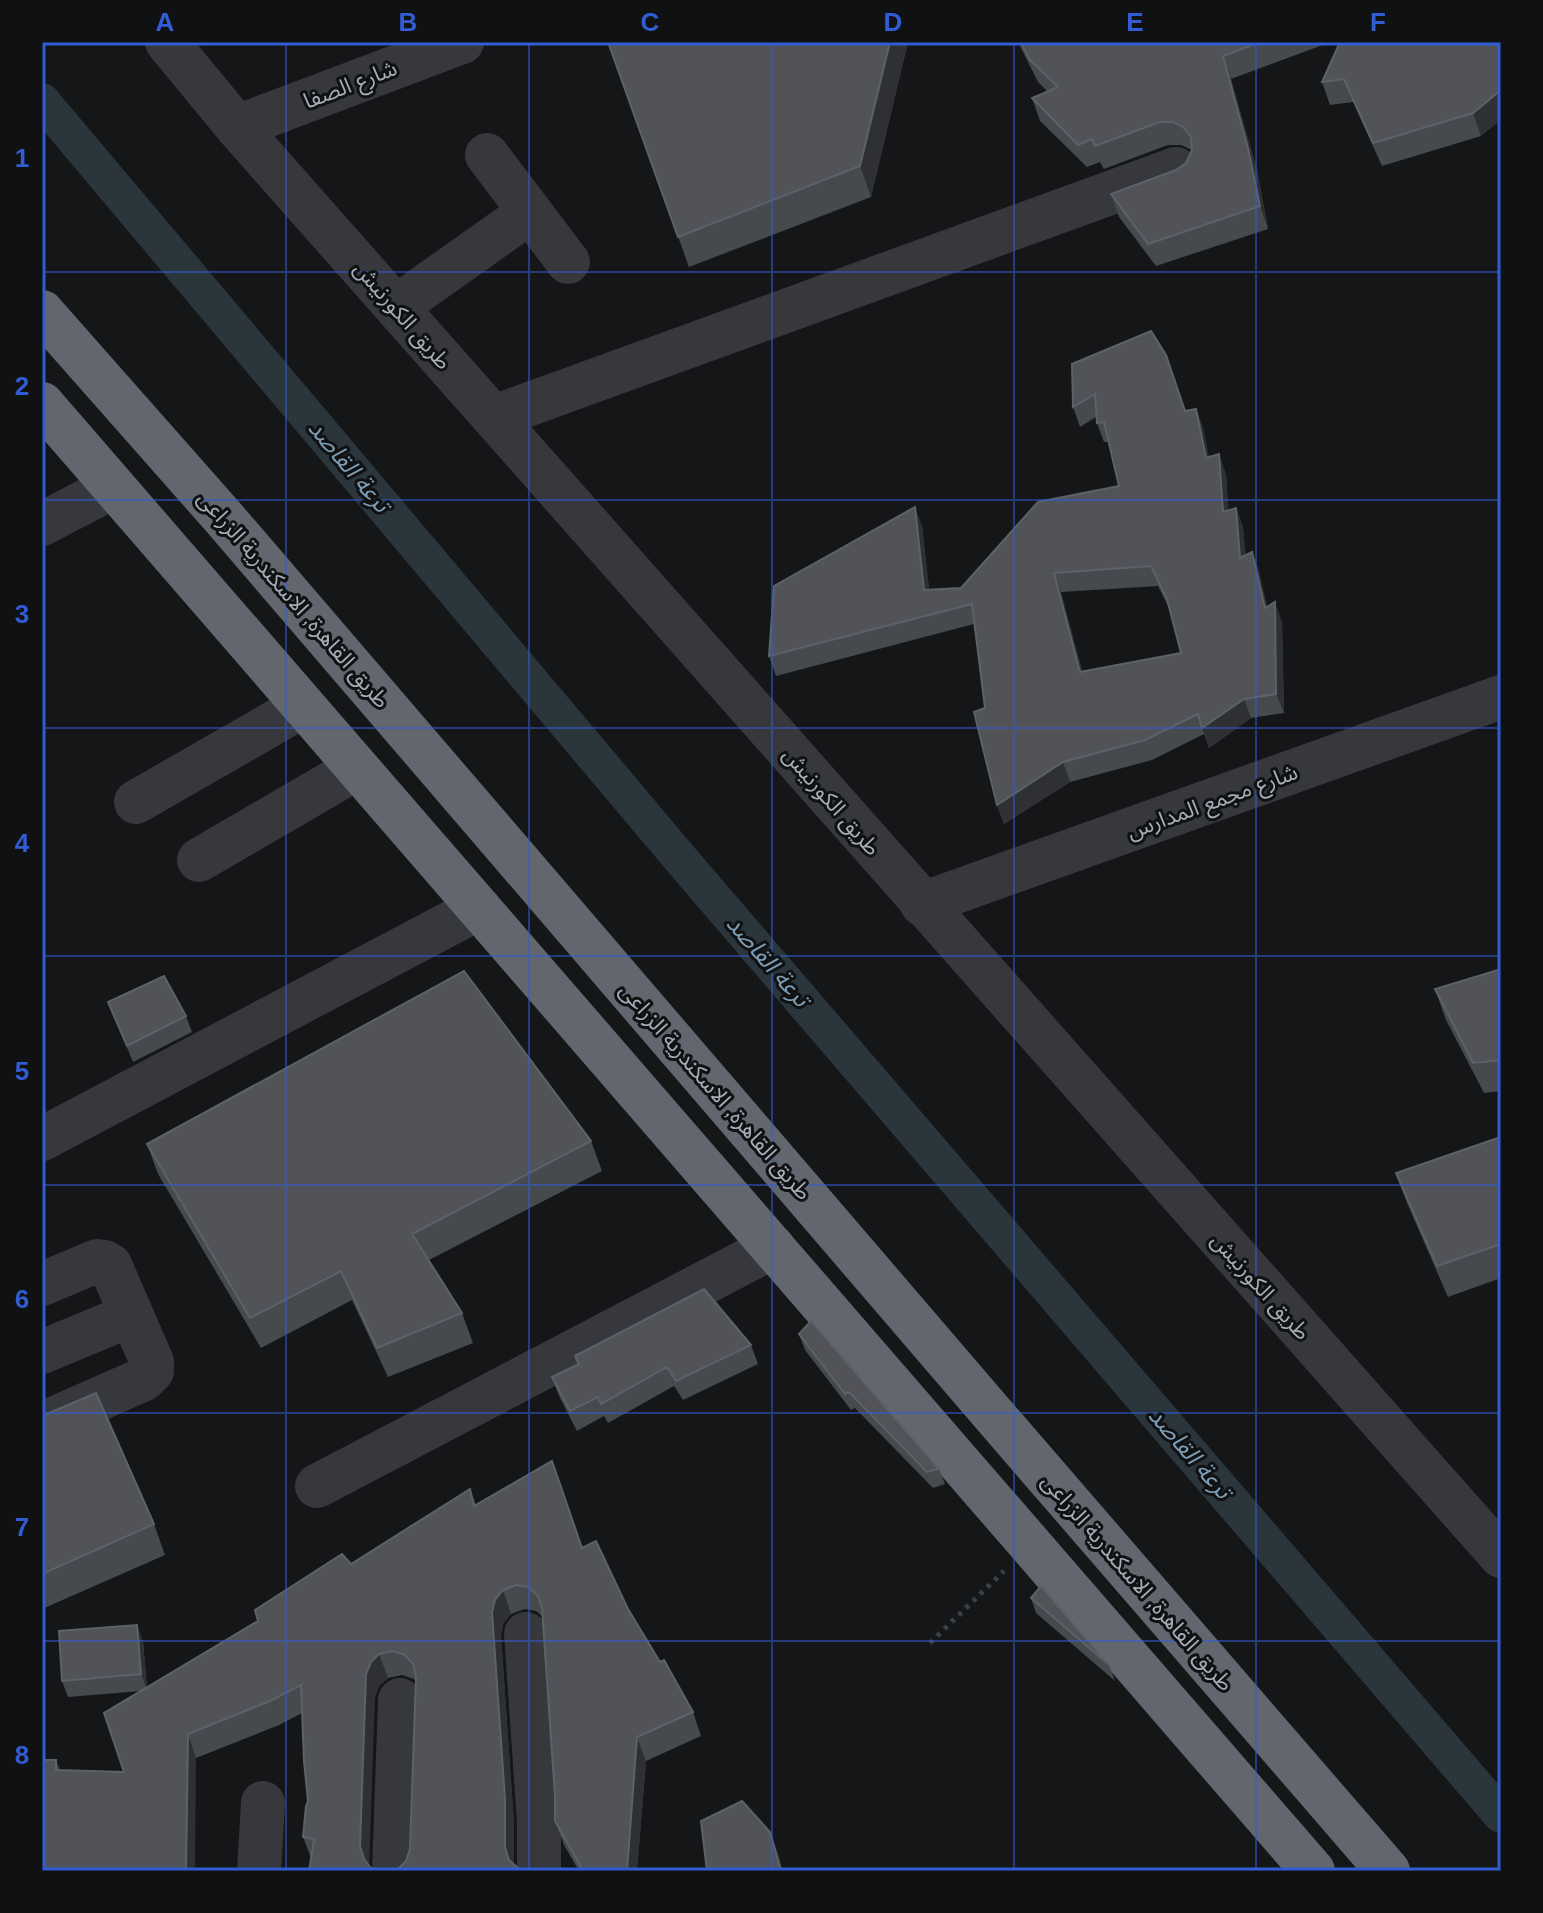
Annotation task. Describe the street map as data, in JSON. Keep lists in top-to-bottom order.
{
  "streets": {
    "highway": ["طريق القاهرة, الاسكندرية الزراعى"],
    "street": ["شارع الصفا", "طريق الكورنيش", "شارع مجمع المدارس"]
  },
  "crossings": [
    ["شارع الصفا", "طريق الكورنيش"],
    ["طريق الكورنيش", "شارع مجمع المدارس"]
  ],
  "water": ["ترعة القاصد"],
  "grid": {
    "columns": [
      "A",
      "B",
      "C",
      "D",
      "E",
      "F"
    ],
    "rows": [
      "1",
      "2",
      "3",
      "4",
      "5",
      "6",
      "7",
      "8"
    ]
  }
}
